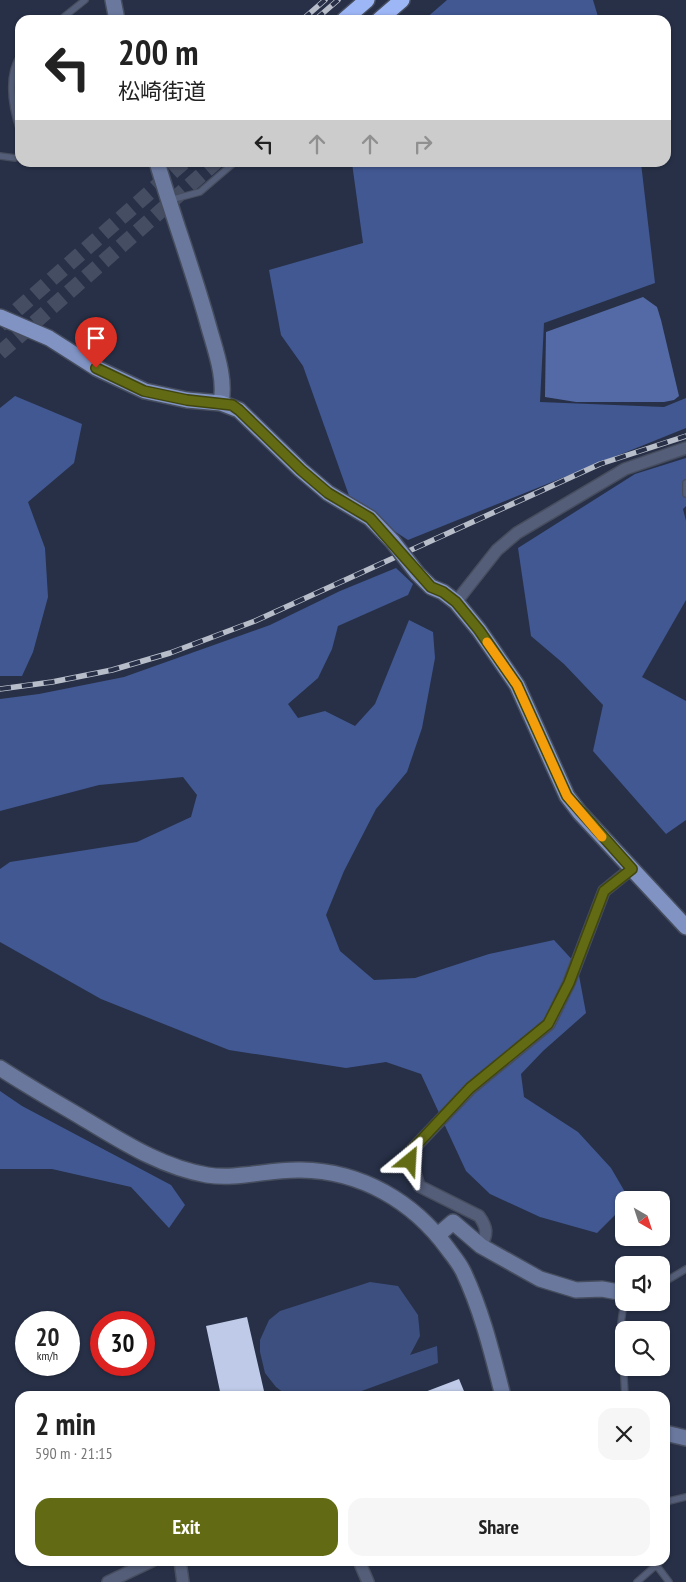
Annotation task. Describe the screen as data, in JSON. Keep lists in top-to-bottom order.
{
  "north": "bottom right",
  "page": {
    "turn": ["200 m", "松崎街道"],
    "speed": "20 km/h",
    "limit": "30",
    "heading": ["2 min", "590 m · 21:15"],
    "buttons": ["Exit", "Share"]
  }
}
